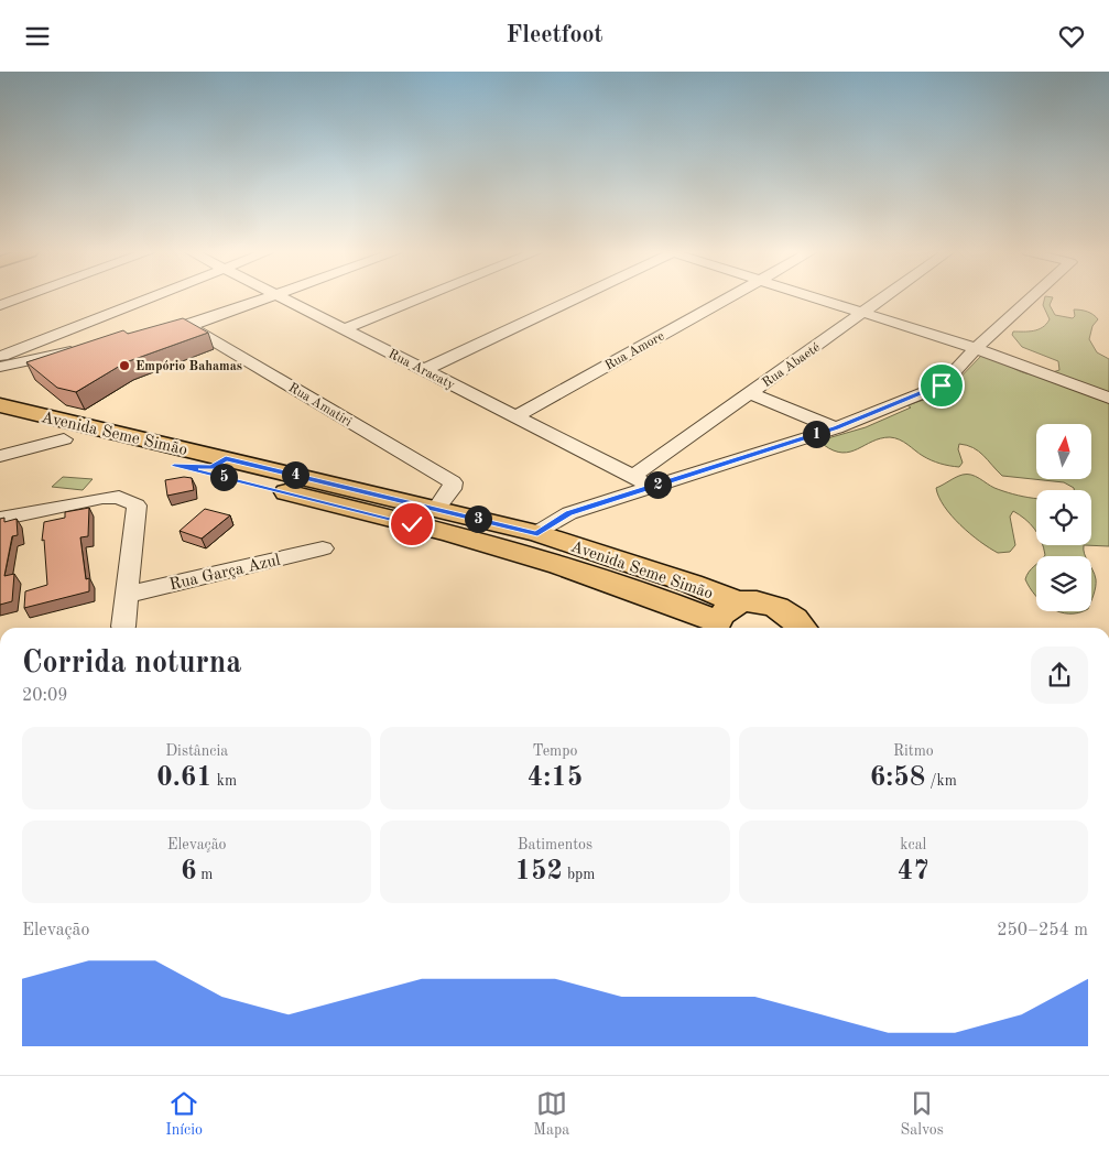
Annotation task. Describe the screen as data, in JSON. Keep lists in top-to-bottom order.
{
  "streets": {
    "main road": ["Avenida Seme Simão"],
    "street": [
      "Rua Amore",
      "Rua Abaeté",
      "Rua Aracaty",
      "Rua Amatiri",
      "Rua Garça Azul"
    ]
  },
  "crossings": [
    ["Rua Amore", "Rua Aracaty"],
    ["Rua Abaeté", "Rua Aracaty"],
    ["Rua Amatiri", "Avenida Seme Simão"]
  ],
  "places": ["Empório Bahamas"],
  "north": "top",
  "page": {
    "header": "Fleetfoot",
    "pins": [
      "1",
      "4",
      "5",
      "2",
      "3"
    ],
    "heading": ["Corrida noturna", "20:09"],
    "stats": [
      ["Distância", "0.61 km"],
      ["Tempo", "4:15"],
      ["Ritmo", "6:58 /km"],
      ["Elevação", "6 m"],
      ["Batimentos", "152 bpm"],
      ["kcal", "47"]
    ],
    "chart": ["Elevação", "250–254 m"],
    "tabs": ["Início", "Mapa", "Salvos"]
  }
}
